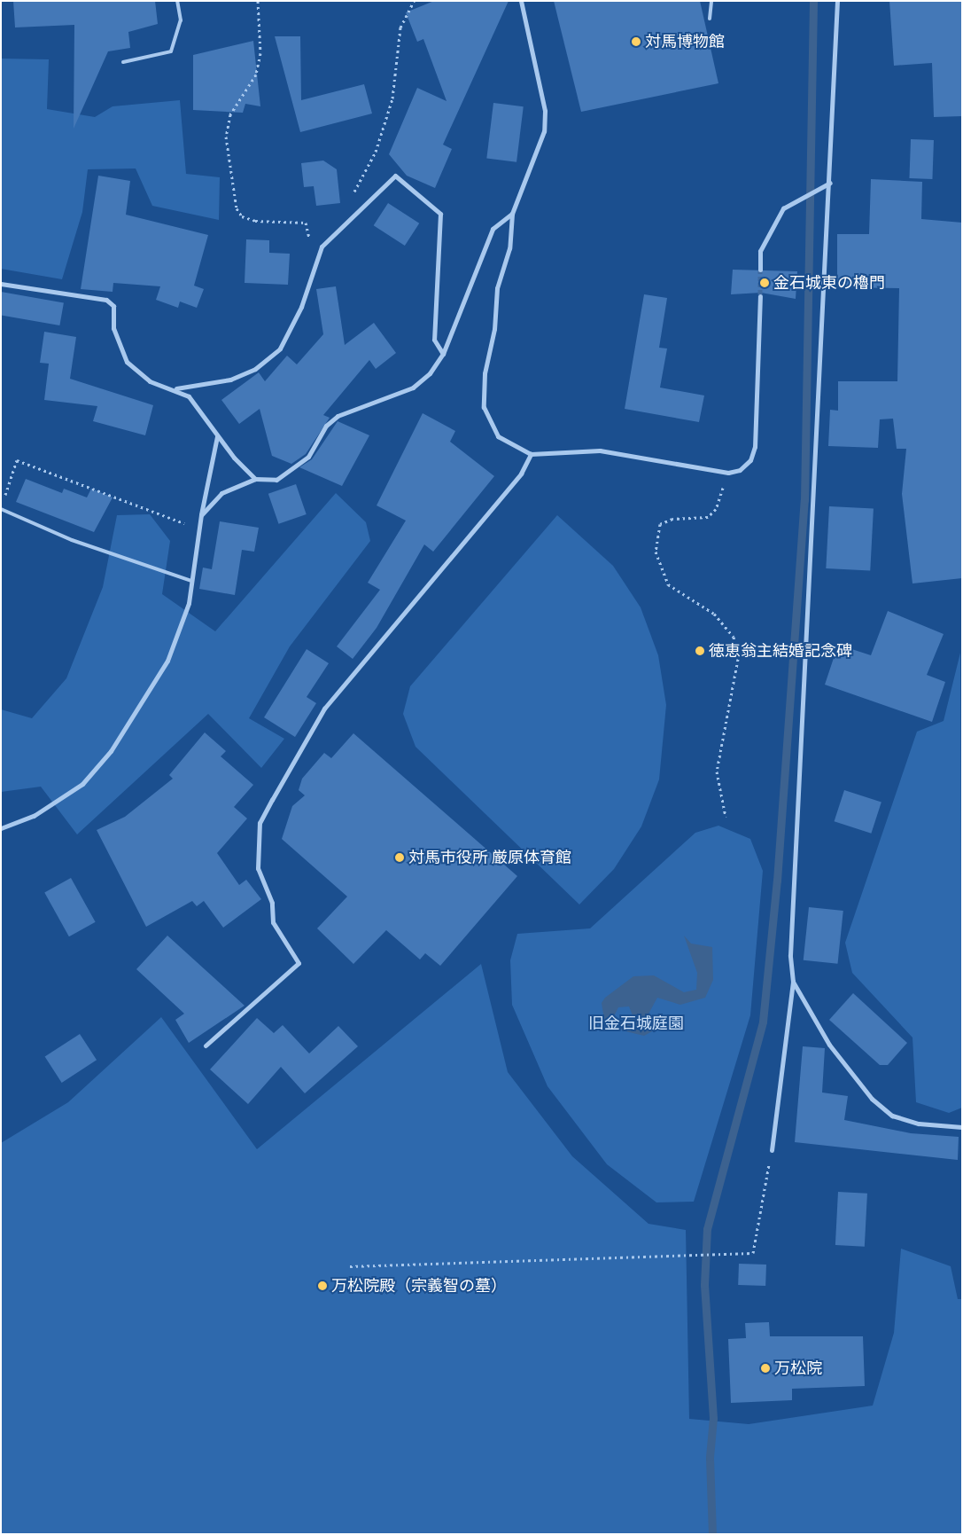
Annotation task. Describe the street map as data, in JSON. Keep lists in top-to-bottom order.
{
  "parks": ["旧金石城庭園"],
  "places": [
    "対馬博物館",
    "金石城東の櫓門",
    "徳恵翁主結婚記念碑",
    "対馬市役所 厳原体育館",
    "万松院殿（宗義智の墓）",
    "万松院"
  ]
}
